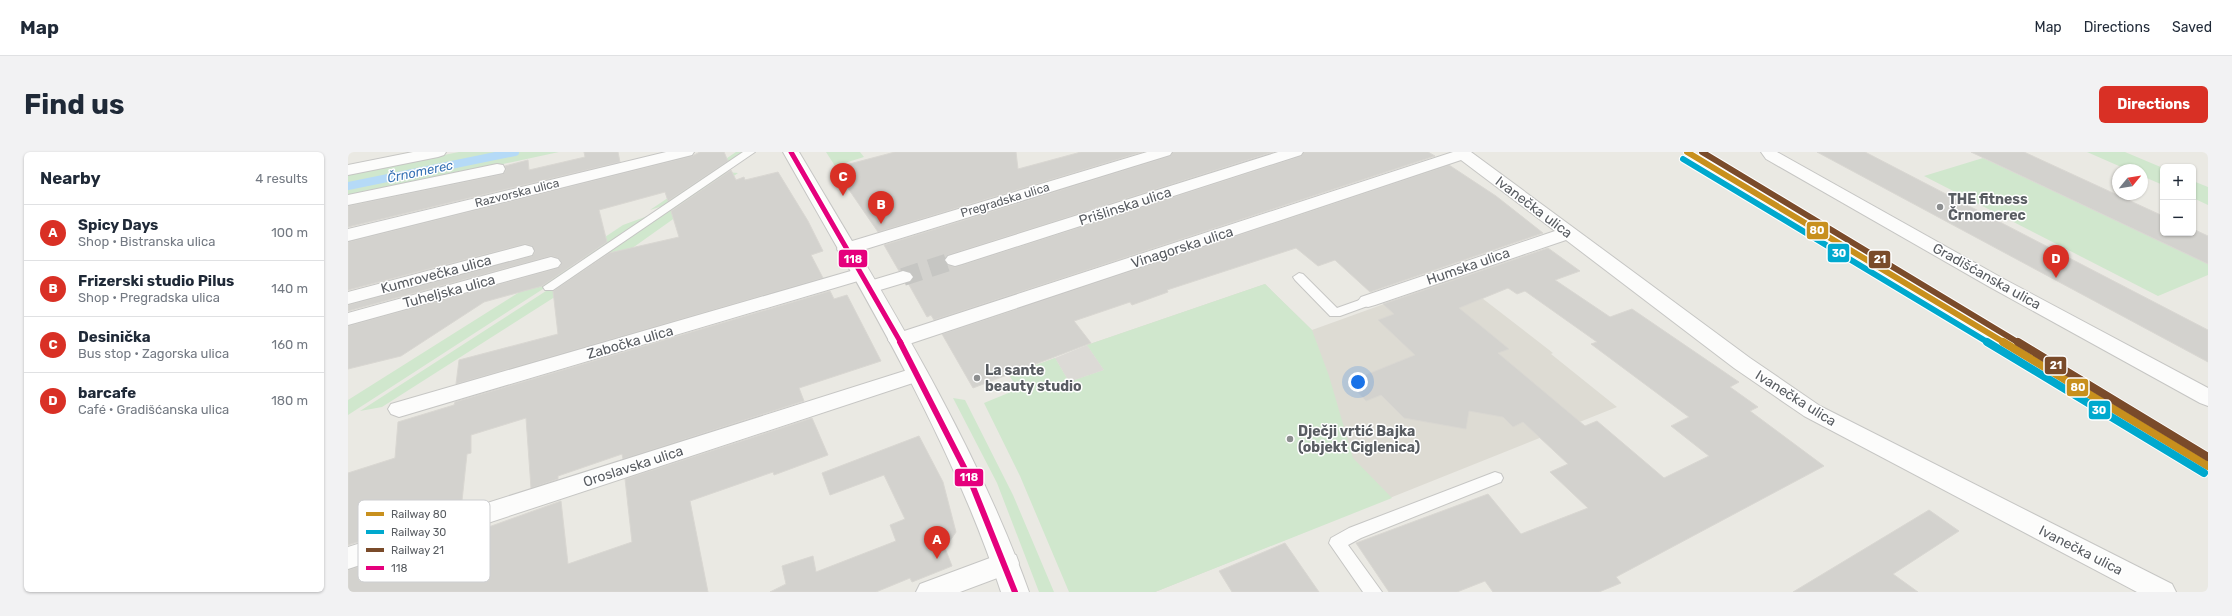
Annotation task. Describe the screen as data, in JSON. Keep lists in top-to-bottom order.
{
  "streets": {
    "street": [
      "Razvorska ulica",
      "Pregradska ulica",
      "Prišlinska ulica",
      "Ivanečka ulica",
      "Vinagorska ulica",
      "Humska ulica",
      "Kumrovečka ulica",
      "Gradišćanska ulica",
      "Tuheljska ulica",
      "Zabočka ulica",
      "Oroslavska ulica"
    ]
  },
  "crossings": [
    ["Ivanečka ulica", "Vinagorska ulica"],
    ["Ivanečka ulica", "Humska ulica"]
  ],
  "water": ["Črnomerec"],
  "places": ["THE fitness Črnomerec", "La sante beauty studio", "Dječji vrtić Bajka (objekt Ciglenica)"],
  "lines": [
    "rail line 80",
    "rail line 21",
    "transit line 118",
    "rail line 30"
  ],
  "legend": [
    "Railway 80",
    "Railway 30",
    "Railway 21",
    "118"
  ],
  "north": "top right",
  "page": {
    "header": "Map",
    "nav": ["Map", "Directions", "Saved"],
    "buttons": "Directions",
    "title": "Find us",
    "heading": ["Nearby", "4 results"],
    "pins": [
      "C",
      "B",
      "D",
      "A"
    ],
    "map_buttons": ["+", "−"],
    "list": [
      {
        "mark": "A",
        "name": "Spicy Days",
        "note": "Shop · Bistranska ulica",
        "value": "100 m"
      },
      {
        "mark": "B",
        "name": "Frizerski studio Pilus",
        "note": "Shop · Pregradska ulica",
        "value": "140 m"
      },
      {
        "mark": "C",
        "name": "Desinička",
        "note": "Bus stop · Zagorska ulica",
        "value": "160 m"
      },
      {
        "mark": "D",
        "name": "barcafe",
        "note": "Café · Gradišćanska ulica",
        "value": "180 m"
      }
    ]
  }
}
